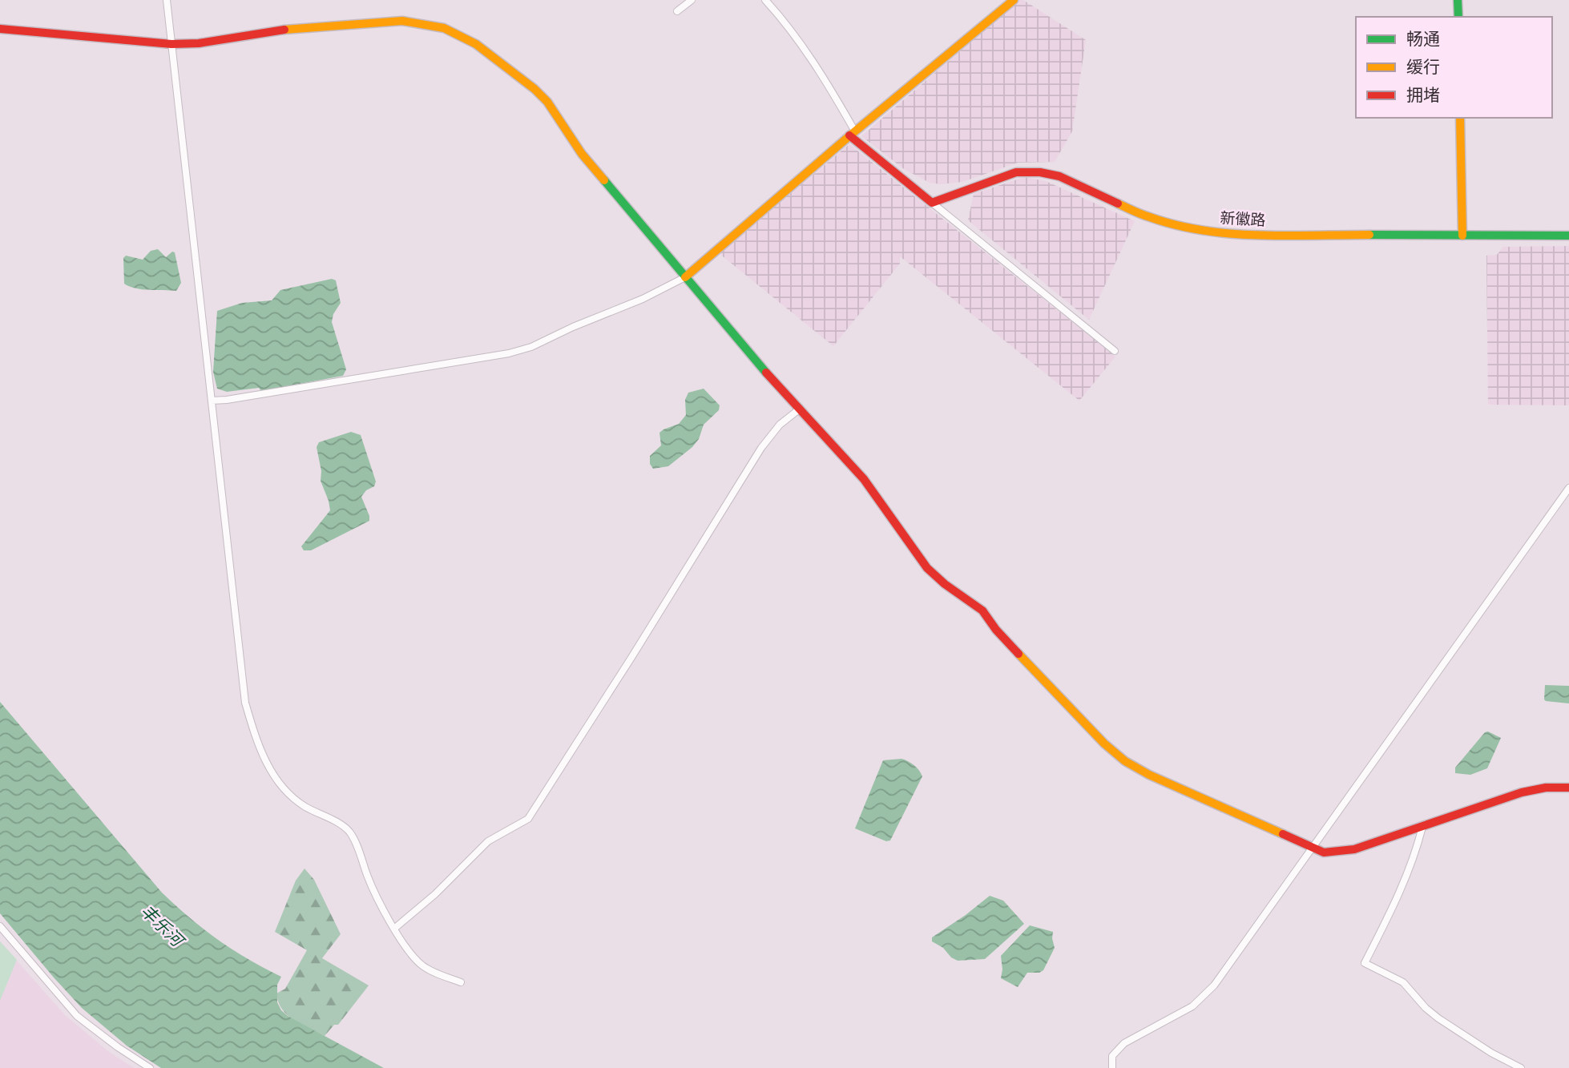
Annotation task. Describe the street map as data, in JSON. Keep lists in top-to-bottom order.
{
  "streets": {
    "street": ["新徽路"]
  },
  "water": ["丰乐河"],
  "legend": ["畅通", "缓行", "拥堵"]
}
